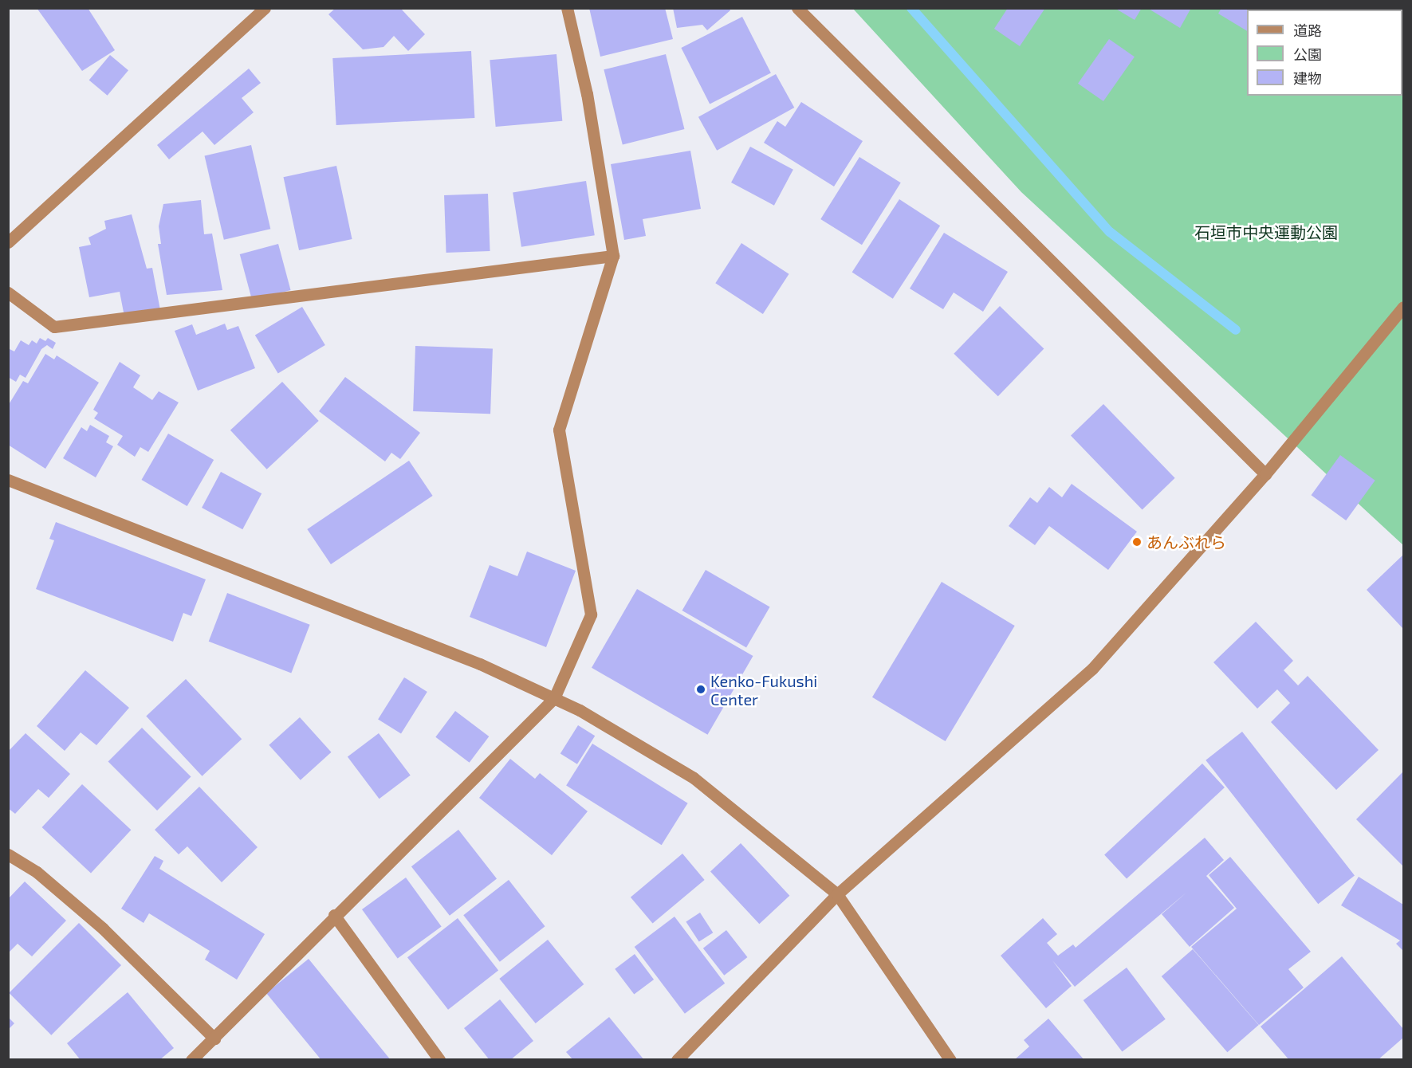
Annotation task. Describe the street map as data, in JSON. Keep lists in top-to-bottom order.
{
  "parks": ["石垣市中央運動公園"],
  "places": ["あんぶれら", "Kenko-Fukushi Center"],
  "legend": ["道路", "公園", "建物"]
}
